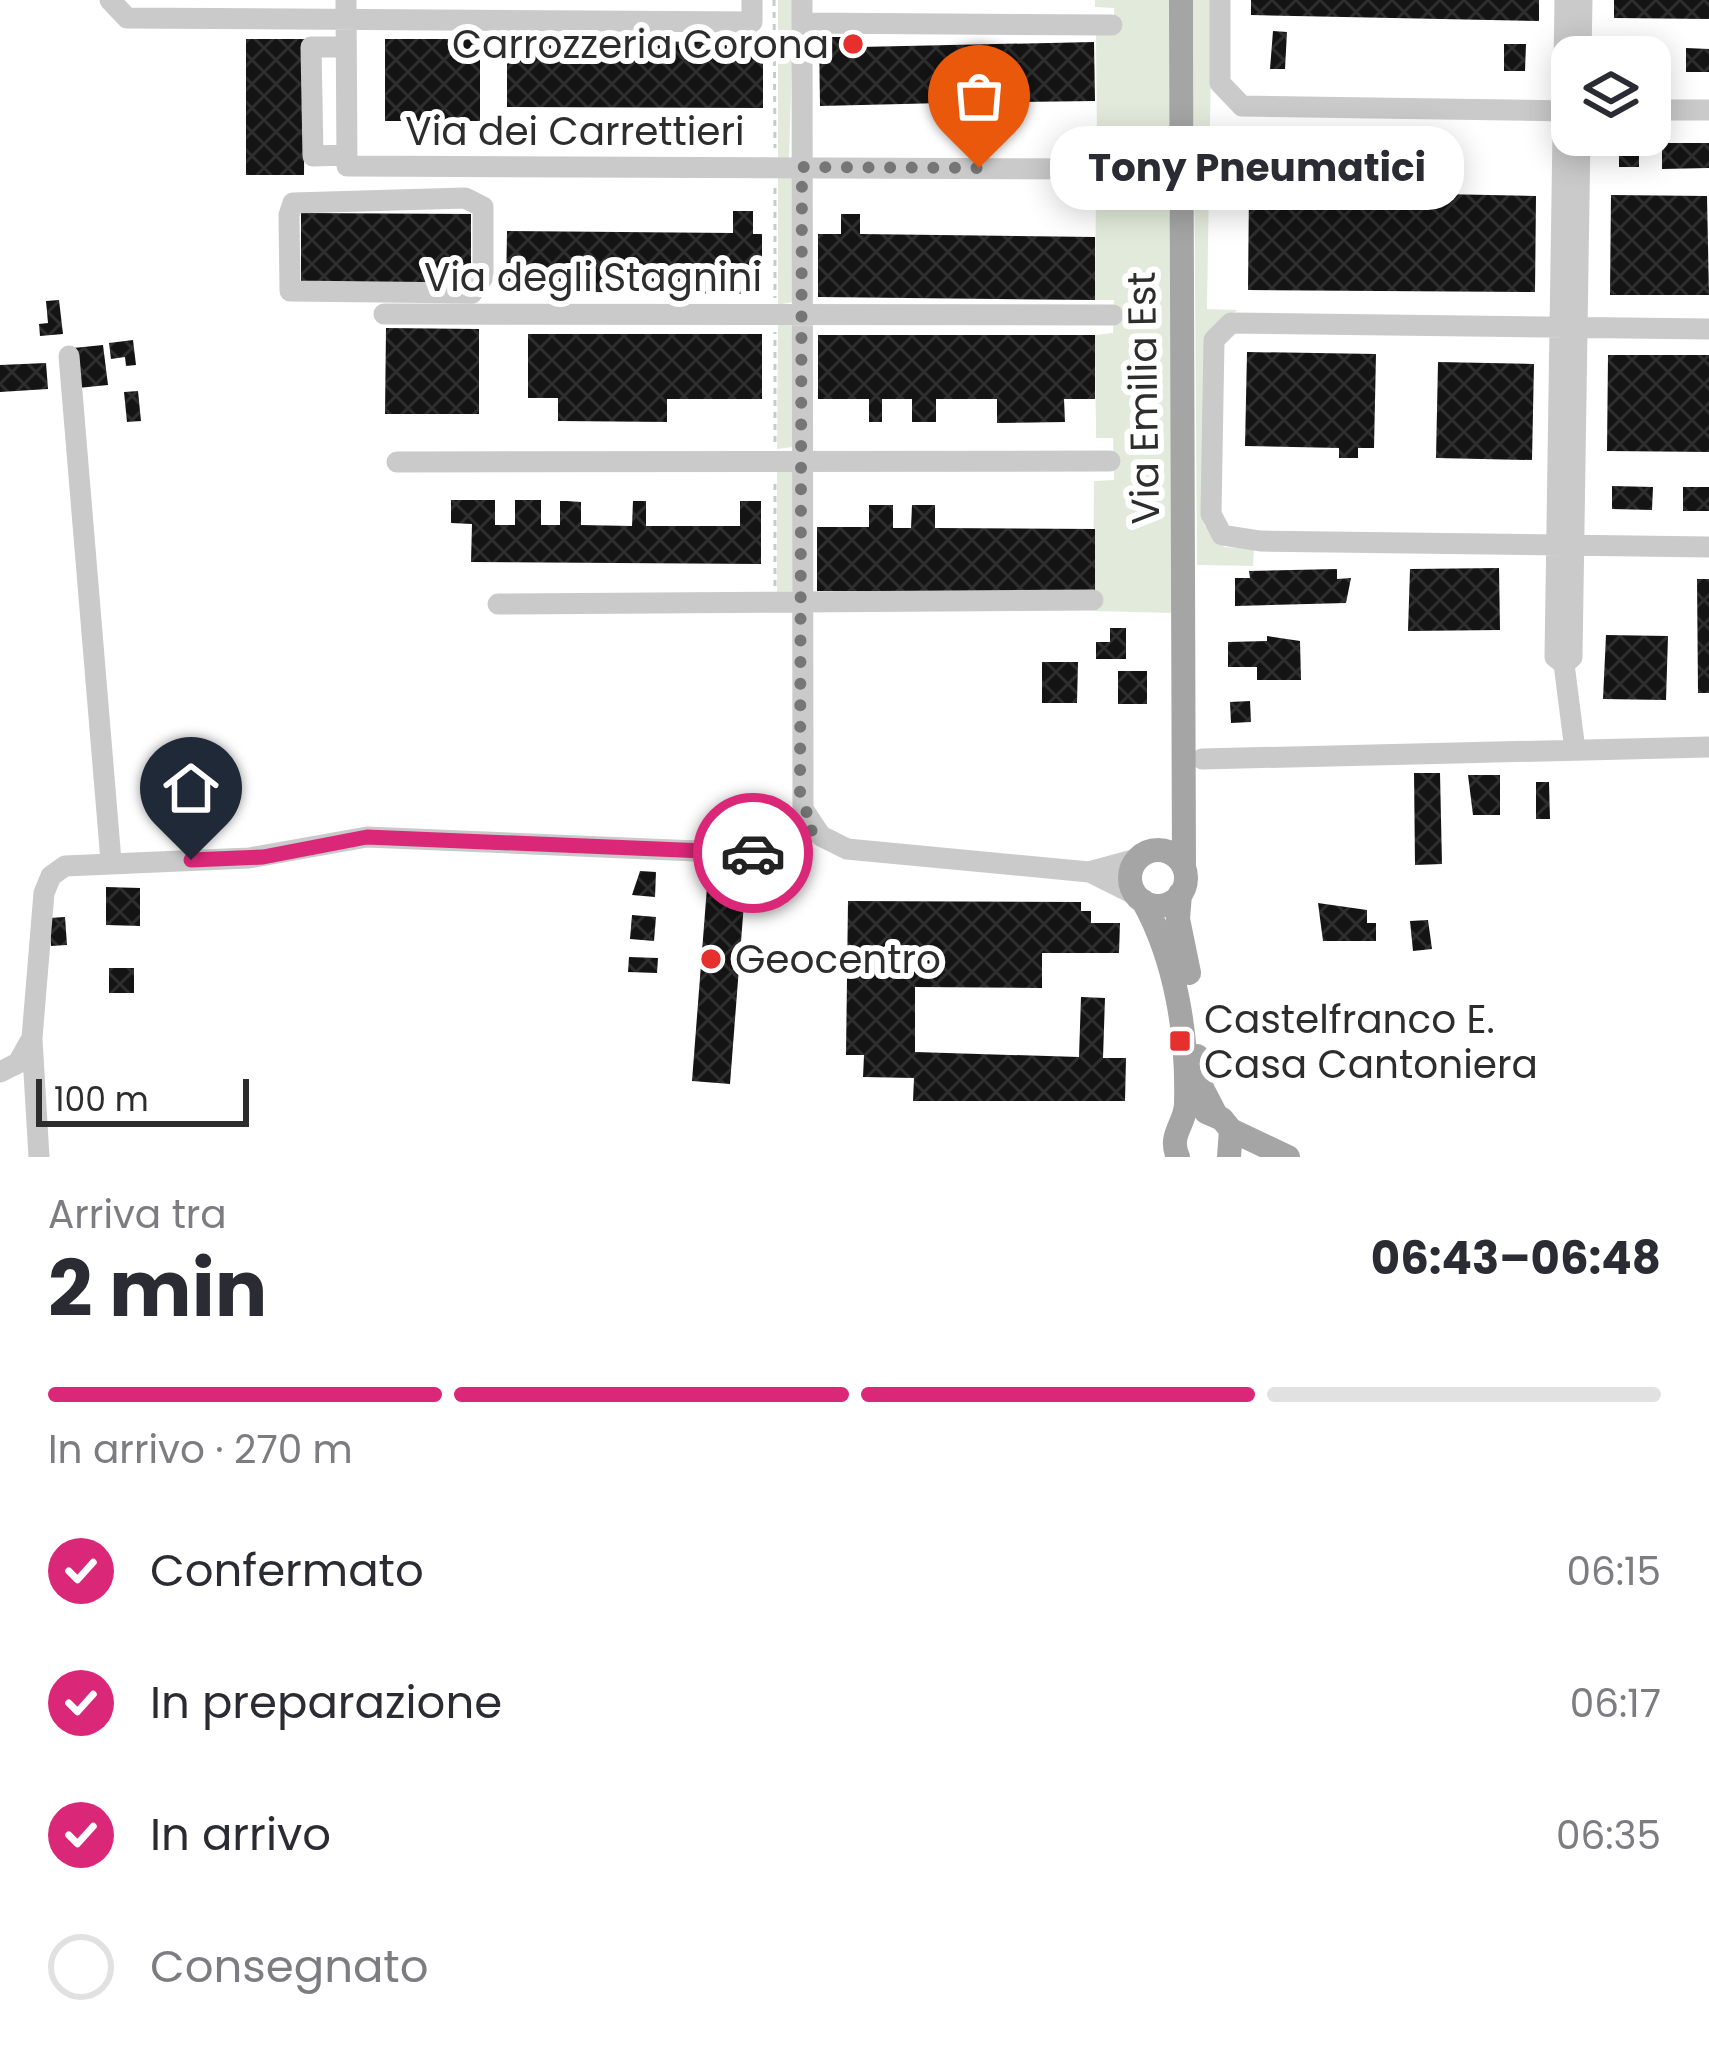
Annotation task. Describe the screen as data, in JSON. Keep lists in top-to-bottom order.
{
  "streets": {
    "main road": ["Via Emilia Est"],
    "street": ["Via dei Carrettieri", "Via degli Stagnini"]
  },
  "places": {
    "other": ["Carrozzeria Corona", "Tony Pneumatici", "Geocentro"],
    "transit": ["Castelfranco E. Casa Cantoniera"]
  },
  "scale_bar": "100 m",
  "page": {
    "bubble": "Tony Pneumatici",
    "scale": "100 m",
    "heading": ["2 min", "Arriva tra", "06:43–06:48"],
    "bar": "In arrivo · 270 m",
    "list": [
      ["Confermato", "06:15"],
      ["In preparazione", "06:17"],
      ["In arrivo", "06:35"],
      "Consegnato"
    ]
  }
}
